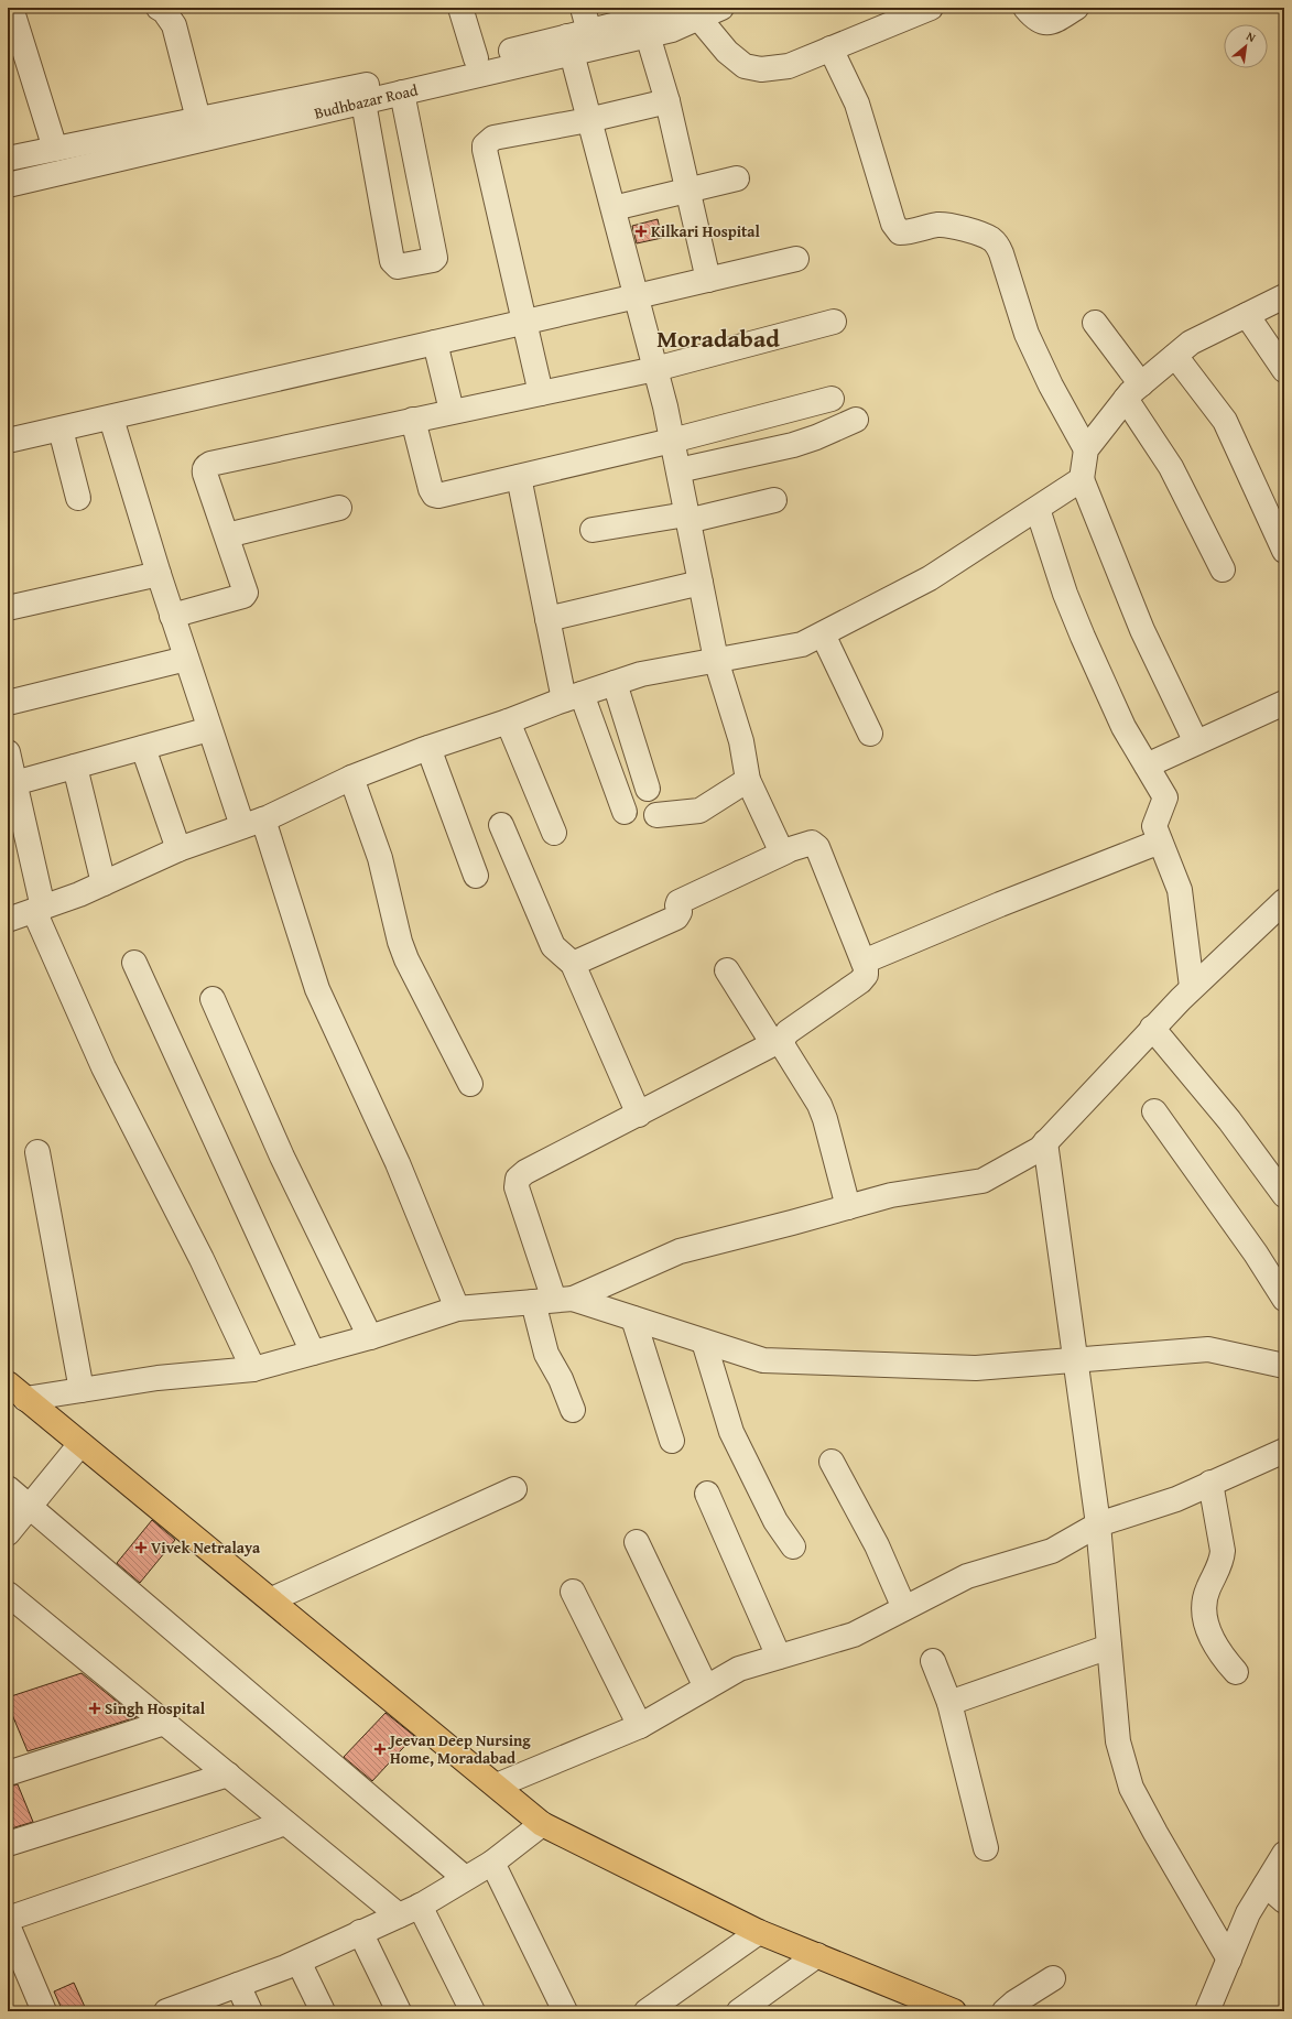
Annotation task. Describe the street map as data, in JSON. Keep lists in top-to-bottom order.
{
  "streets": {
    "street": ["Budhbazar Road"]
  },
  "districts": ["Moradabad"],
  "places": {
    "health": [
      "Kilkari Hospital",
      "Vivek Netralaya",
      "Singh Hospital",
      "Jeevan Deep Nursing Home, Moradabad"
    ]
  },
  "north": "top right"
}
